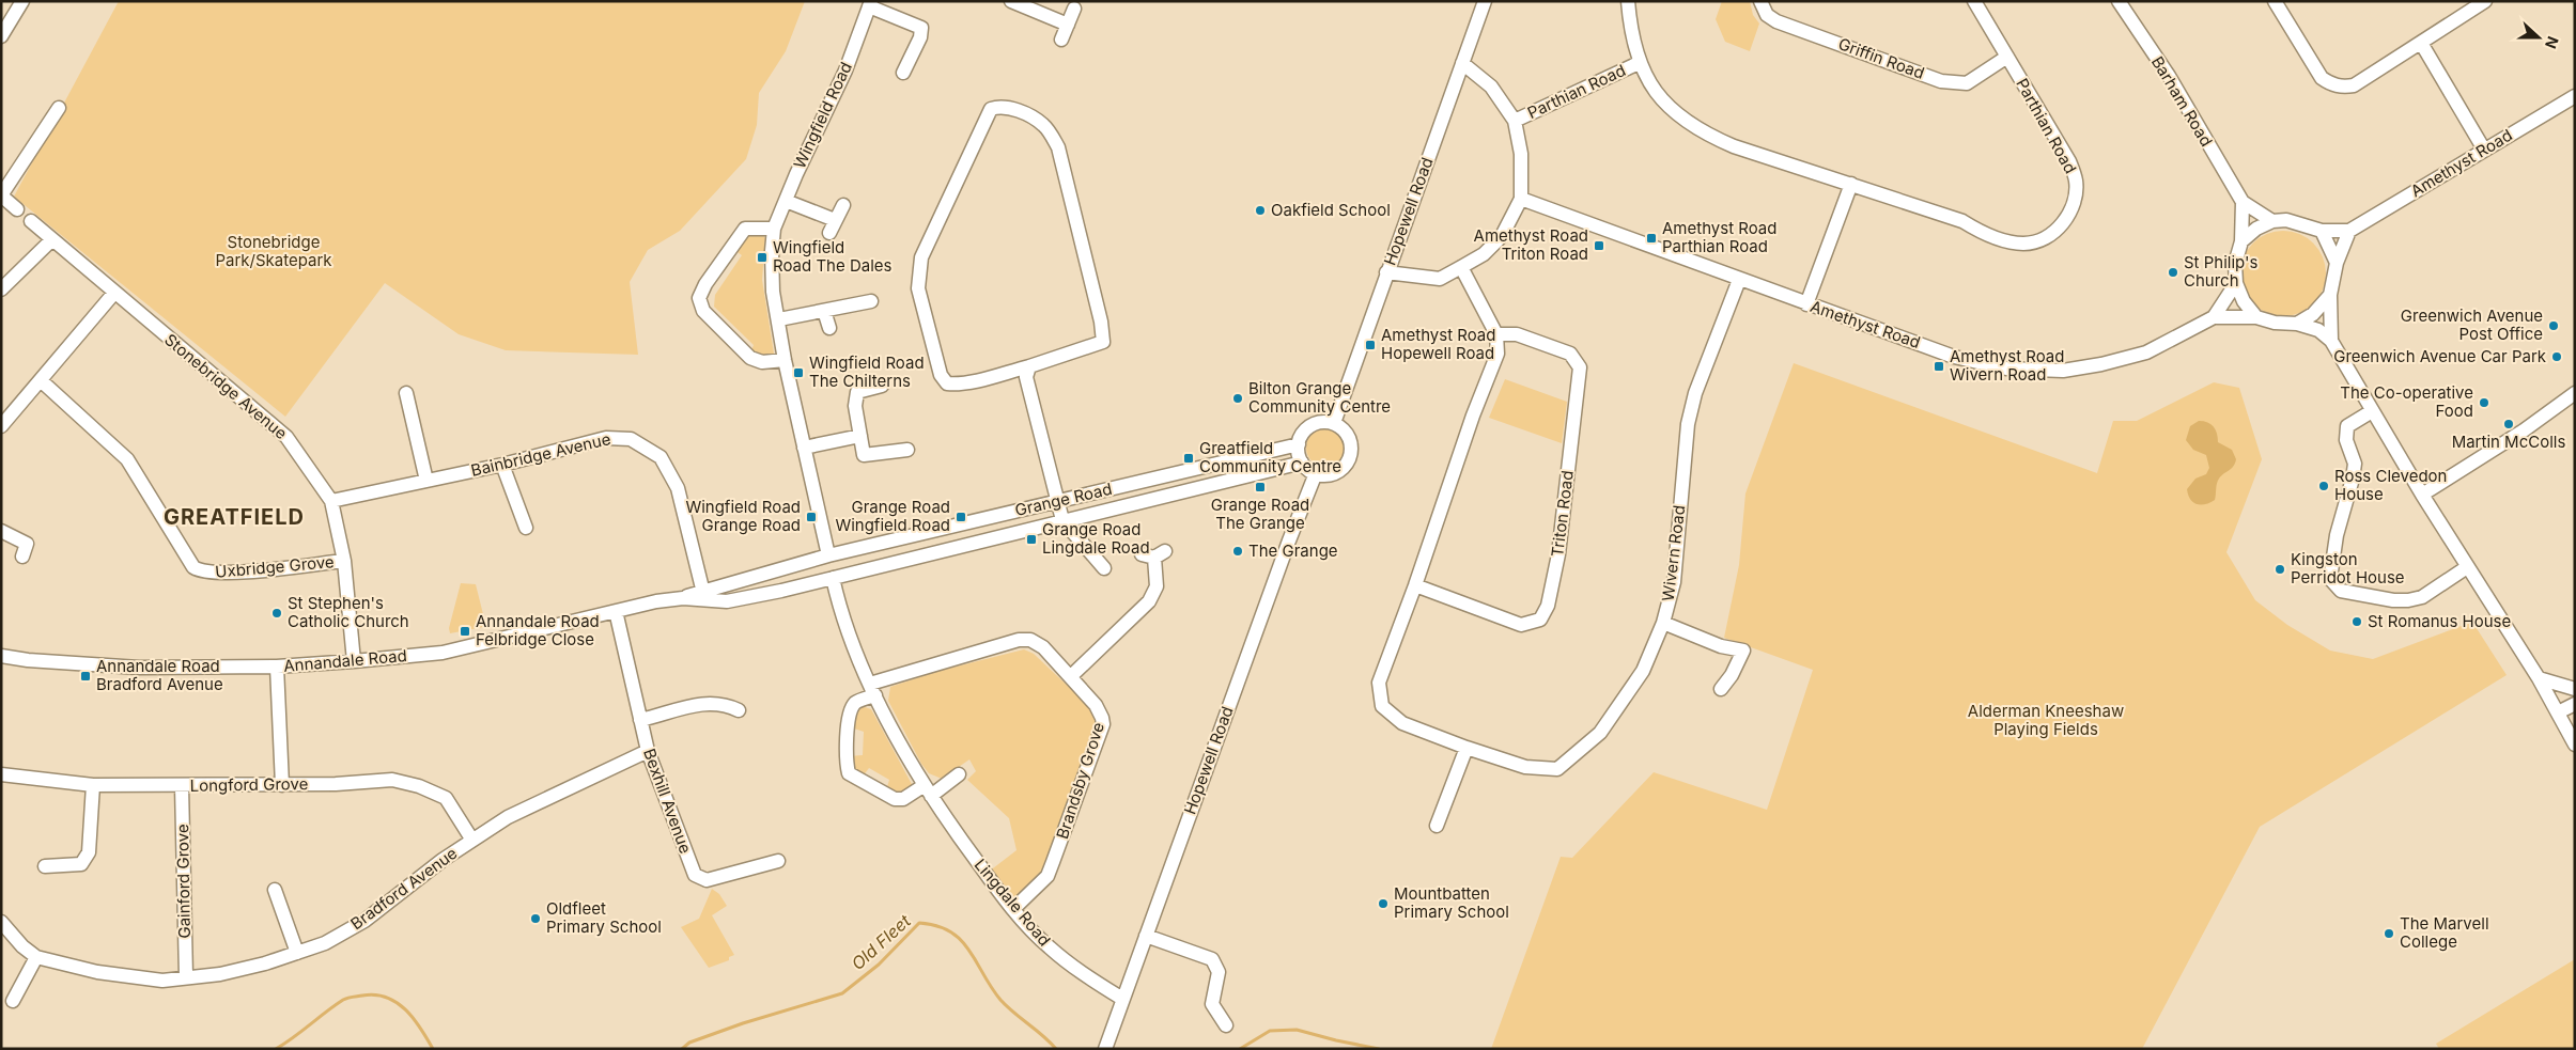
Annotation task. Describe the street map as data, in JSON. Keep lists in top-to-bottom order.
{
  "streets": {
    "street": [
      "Griffin Road",
      "Parthian Road",
      "Barham Road",
      "Wingfield Road",
      "Amethyst Road",
      "Hopewell Road",
      "Stonebridge Avenue",
      "Bainbridge Avenue",
      "Grange Road",
      "Triton Road",
      "Wivern Road",
      "Uxbridge Grove",
      "Annandale Road",
      "Brandsby Grove",
      "Longford Grove",
      "Bexhill Avenue",
      "Gainford Grove",
      "Bradford Avenue",
      "Lingdale Road"
    ]
  },
  "crossings": [
    ["Griffin Road", "Parthian Road"],
    ["Barham Road", "Amethyst Road"],
    ["Wingfield Road", "Grange Road"],
    ["Wingfield Road", "Annandale Road"],
    ["Amethyst Road", "Wivern Road"],
    ["Hopewell Road", "Grange Road"],
    ["Hopewell Road", "Lingdale Road"],
    ["Stonebridge Avenue", "Bainbridge Avenue"],
    ["Stonebridge Avenue", "Uxbridge Grove"],
    ["Stonebridge Avenue", "Annandale Road"],
    ["Bainbridge Avenue", "Annandale Road"],
    ["Grange Road", "Annandale Road"],
    ["Grange Road", "Lingdale Road"],
    ["Triton Road", "Wivern Road"],
    ["Annandale Road", "Bexhill Avenue"],
    ["Annandale Road", "Lingdale Road"],
    ["Brandsby Grove", "Lingdale Road"],
    ["Longford Grove", "Gainford Grove"],
    ["Longford Grove", "Bradford Avenue"],
    ["Bexhill Avenue", "Bradford Avenue"],
    ["Gainford Grove", "Bradford Avenue"]
  ],
  "districts": ["GREATFIELD"],
  "water": ["Old Fleet"],
  "parks": ["Stonebridge Park/Skatepark", "Alderman Kneeshaw Playing Fields"],
  "places": {
    "other": [
      "Oakfield School",
      "St Philip's Church",
      "Greenwich Avenue Post Office",
      "Greenwich Avenue Car Park",
      "Bilton Grange Community Centre",
      "The Co-operative Food",
      "Martin McColls",
      "Ross Clevedon House",
      "The Grange",
      "Kingston Perridot House",
      "St Stephen's Catholic Church",
      "St Romanus House",
      "Mountbatten Primary School",
      "Oldfleet Primary School",
      "The Marvell College"
    ],
    "transit": [
      "Amethyst Road Parthian Road",
      "Amethyst Road Triton Road",
      "Wingfield Road The Dales",
      "Amethyst Road Hopewell Road",
      "Amethyst Road Wivern Road",
      "Wingfield Road The Chilterns",
      "Greatfield Community Centre",
      "Grange Road The Grange",
      "Wingfield Road Grange Road",
      "Grange Road Wingfield Road",
      "Grange Road Lingdale Road",
      "Annandale Road Felbridge Close",
      "Annandale Road Bradford Avenue"
    ]
  },
  "north": "right"
}
